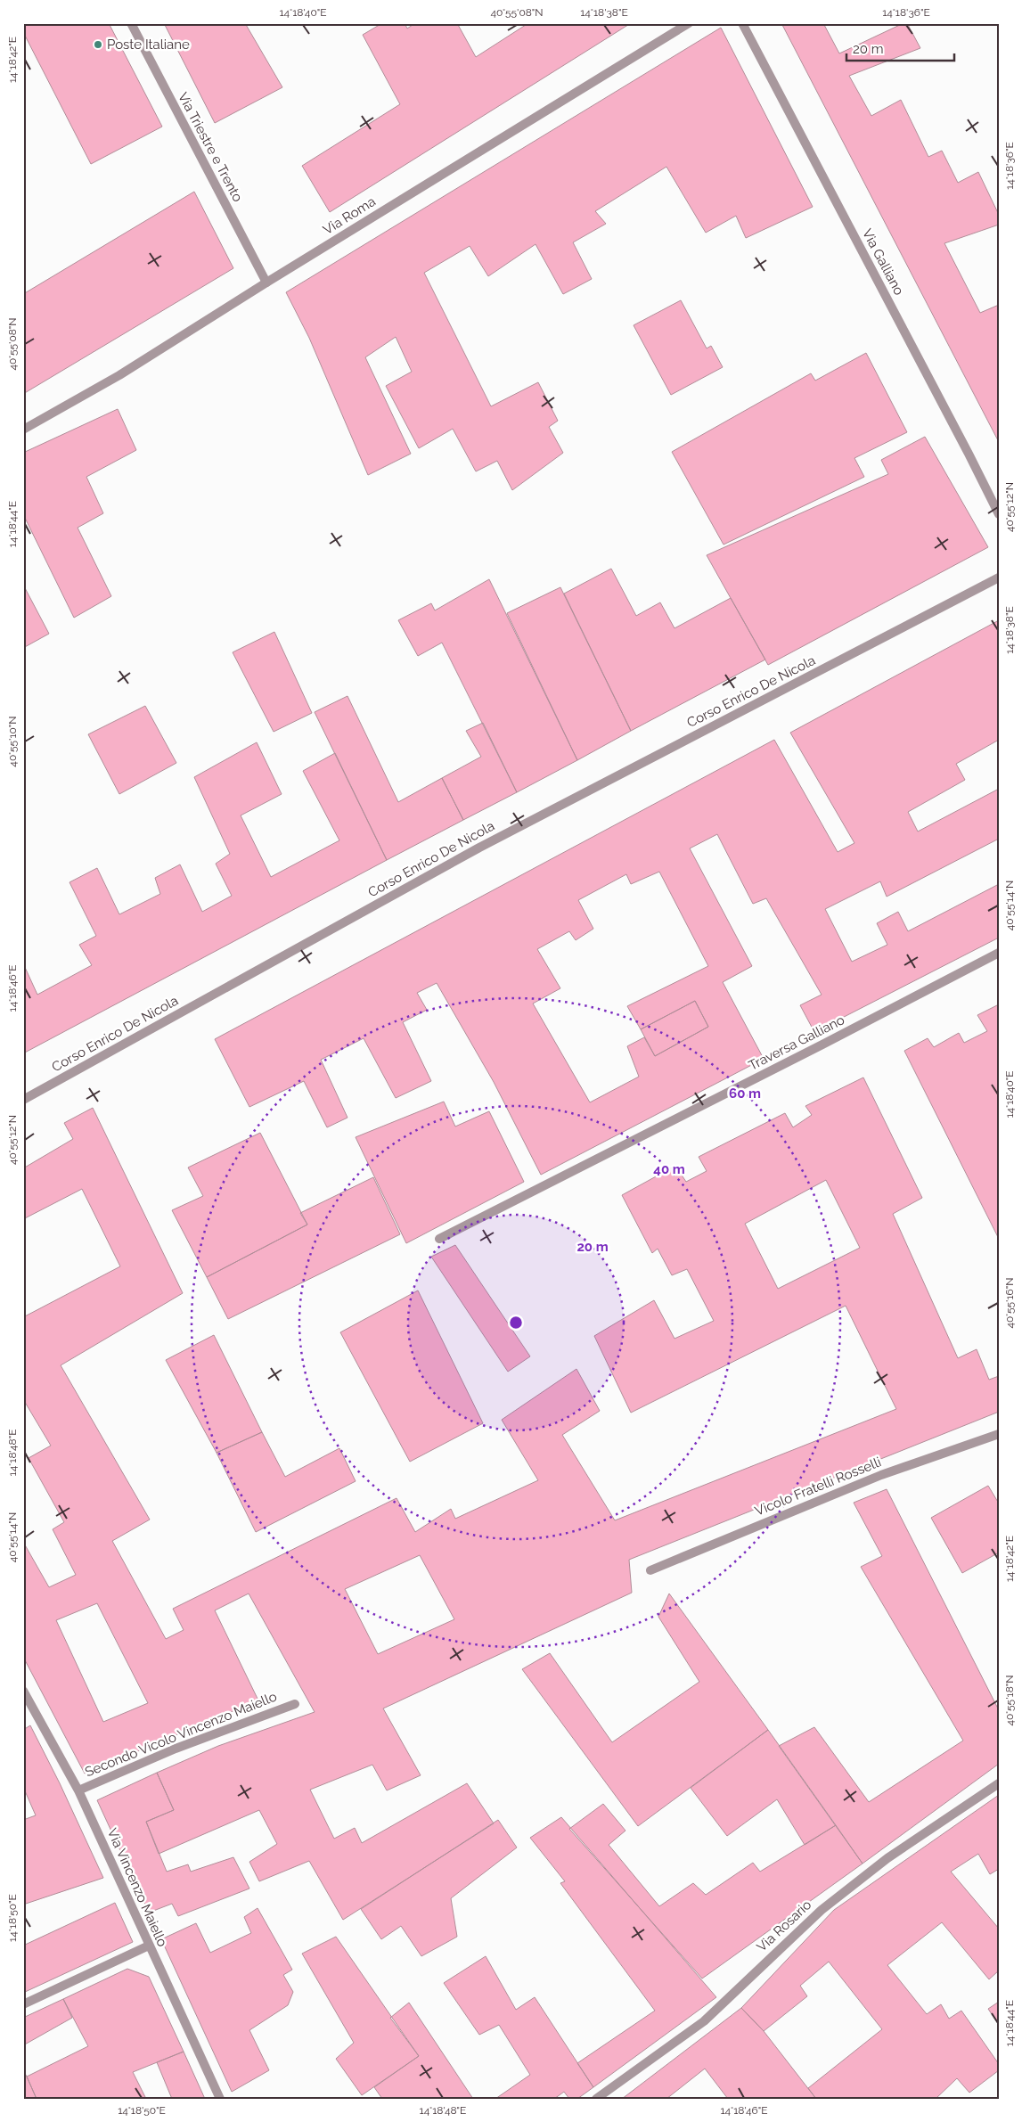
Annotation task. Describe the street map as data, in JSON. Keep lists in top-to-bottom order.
{
  "streets": {
    "street": [
      "Via Triestre e Trento",
      "Via Roma",
      "Via Galliano",
      "Corso Enrico De Nicola",
      "Traversa Galliano",
      "Vicolo Fratelli Rosselli",
      "Secondo Vicolo Vincenzo Maiello",
      "Via Vincenzo Maiello",
      "Via Rosario"
    ]
  },
  "crossings": [
    ["Via Triestre e Trento", "Via Roma"],
    ["Secondo Vicolo Vincenzo Maiello", "Via Vincenzo Maiello"]
  ],
  "places": ["Poste Italiane"],
  "scale_bar": "20 m",
  "coordinates": [
    "14°18'40\"E",
    "40°55'08\"N",
    "14°18'38\"E",
    "14°18'36\"E",
    "14°18'42\"E",
    "40°55'12\"N",
    "14°18'44\"E",
    "40°55'10\"N",
    "40°55'14\"N",
    "14°18'46\"E",
    "40°55'16\"N",
    "14°18'48\"E",
    "40°55'18\"N",
    "14°18'50\"E"
  ],
  "rings": ["60 m", "40 m", "20 m"]
}
